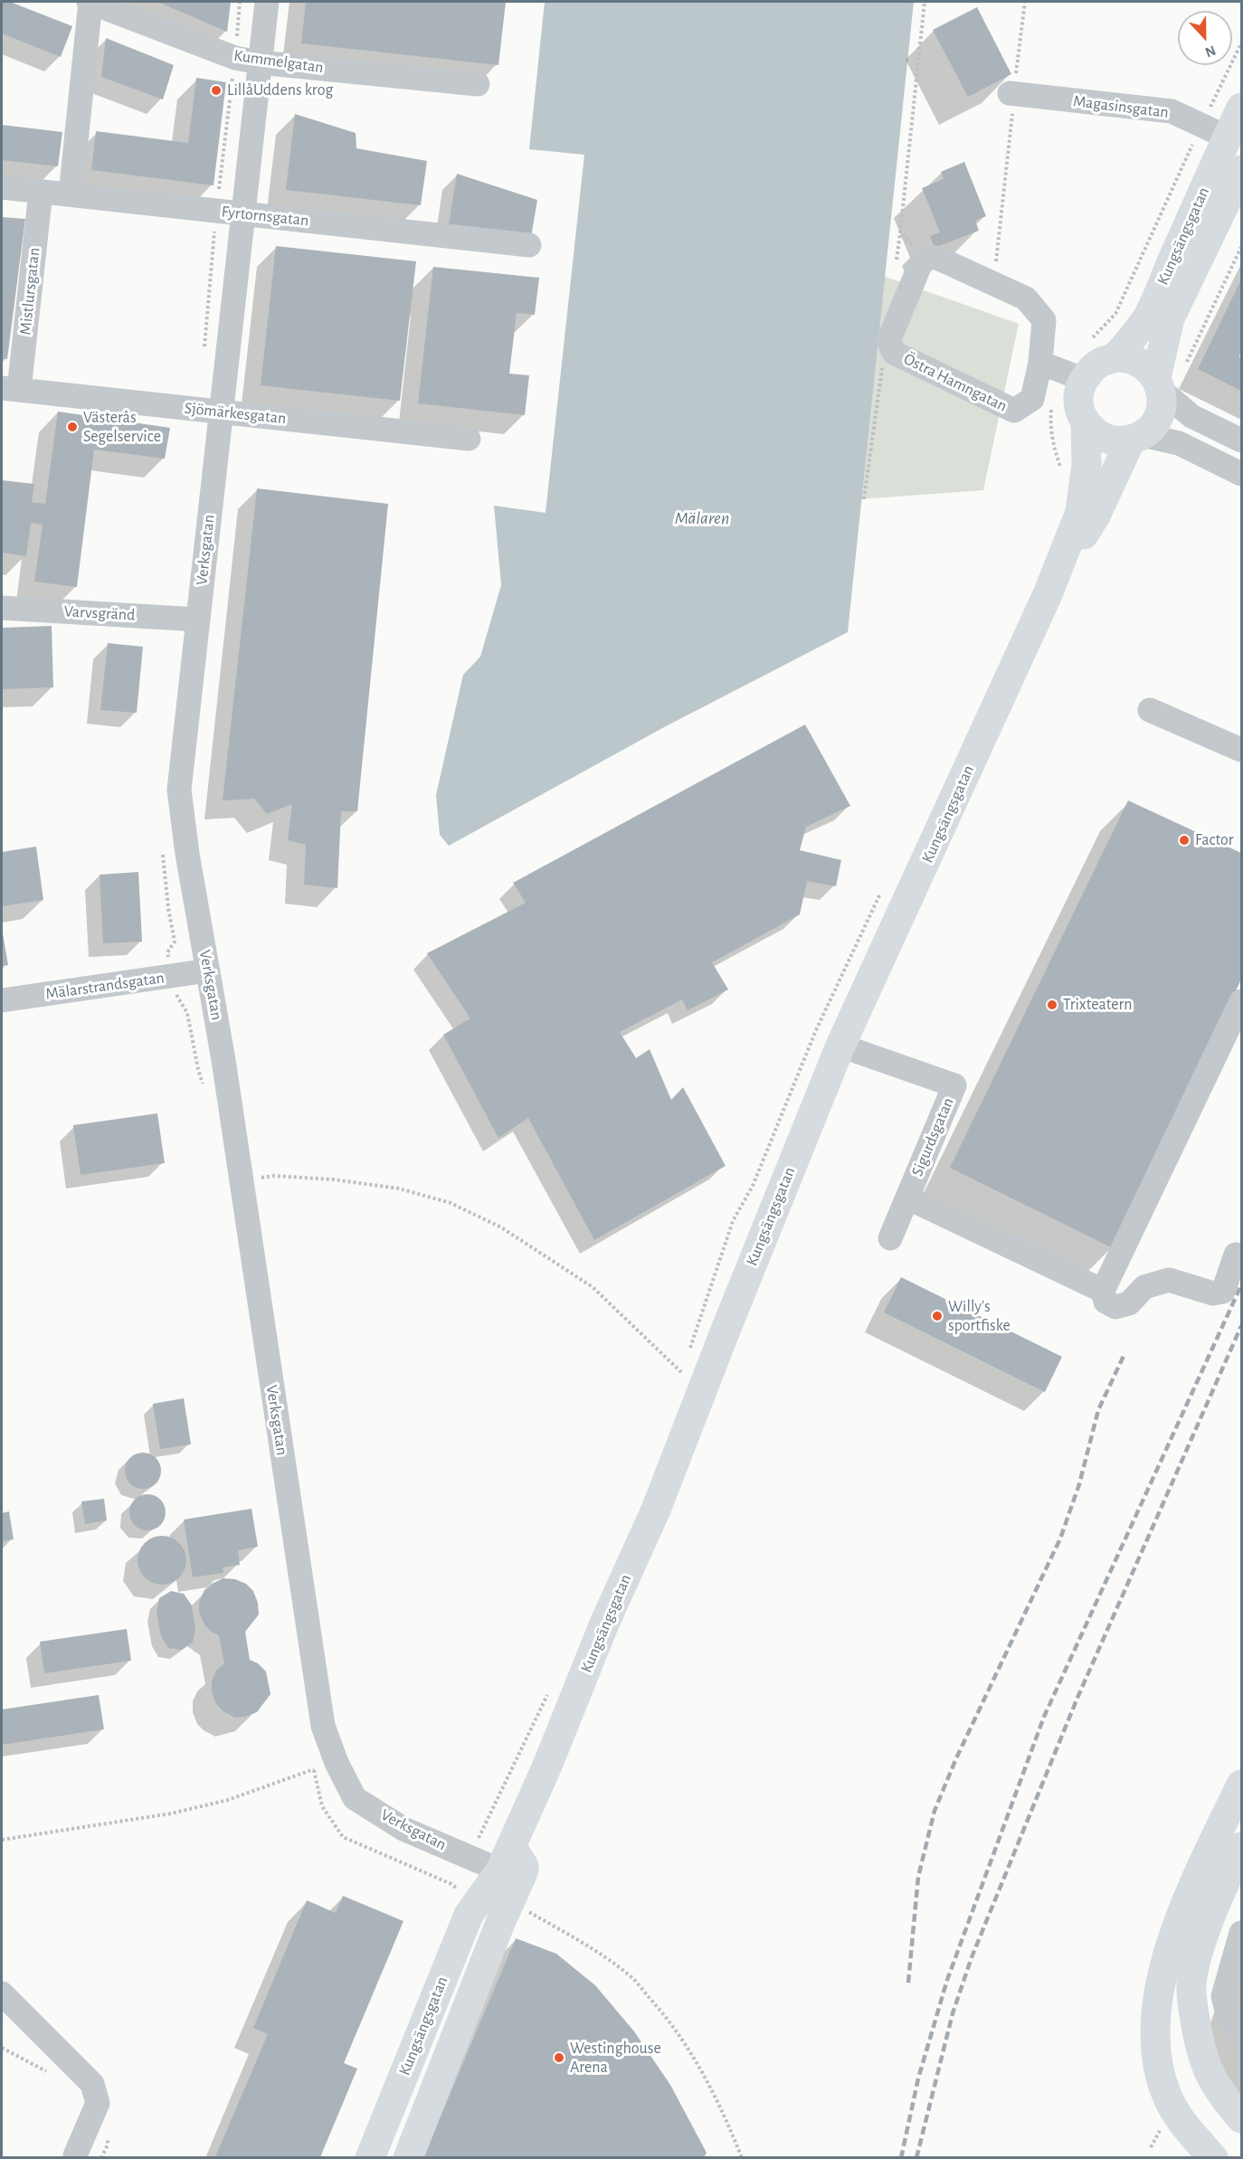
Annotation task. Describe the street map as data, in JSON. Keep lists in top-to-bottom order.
{
  "streets": {
    "main road": ["Kungsängsgatan"],
    "street": [
      "Kummelgatan",
      "Magasinsgatan",
      "Fyrtornsgatan",
      "Mistlursgatan",
      "Östra Hamngatan",
      "Sjömärkesgatan",
      "Verksgatan",
      "Varvsgränd",
      "Mälarstrandsgatan",
      "Sigurdsgatan"
    ]
  },
  "crossings": [
    ["Kummelgatan", "Verksgatan"],
    ["Magasinsgatan", "Kungsängsgatan"],
    ["Fyrtornsgatan", "Mistlursgatan"],
    ["Fyrtornsgatan", "Verksgatan"],
    ["Kungsängsgatan", "Östra Hamngatan"],
    ["Kungsängsgatan", "Verksgatan"],
    ["Kungsängsgatan", "Sigurdsgatan"],
    ["Mistlursgatan", "Sjömärkesgatan"],
    ["Sjömärkesgatan", "Verksgatan"],
    ["Verksgatan", "Varvsgränd"],
    ["Verksgatan", "Mälarstrandsgatan"]
  ],
  "water": ["Mälaren"],
  "places": [
    "LillåUddens krog",
    "Västerås Segelservice",
    "Factor",
    "Trixteatern",
    "Willy's sportfiske",
    "Westinghouse Arena"
  ],
  "north": "bottom"
}
